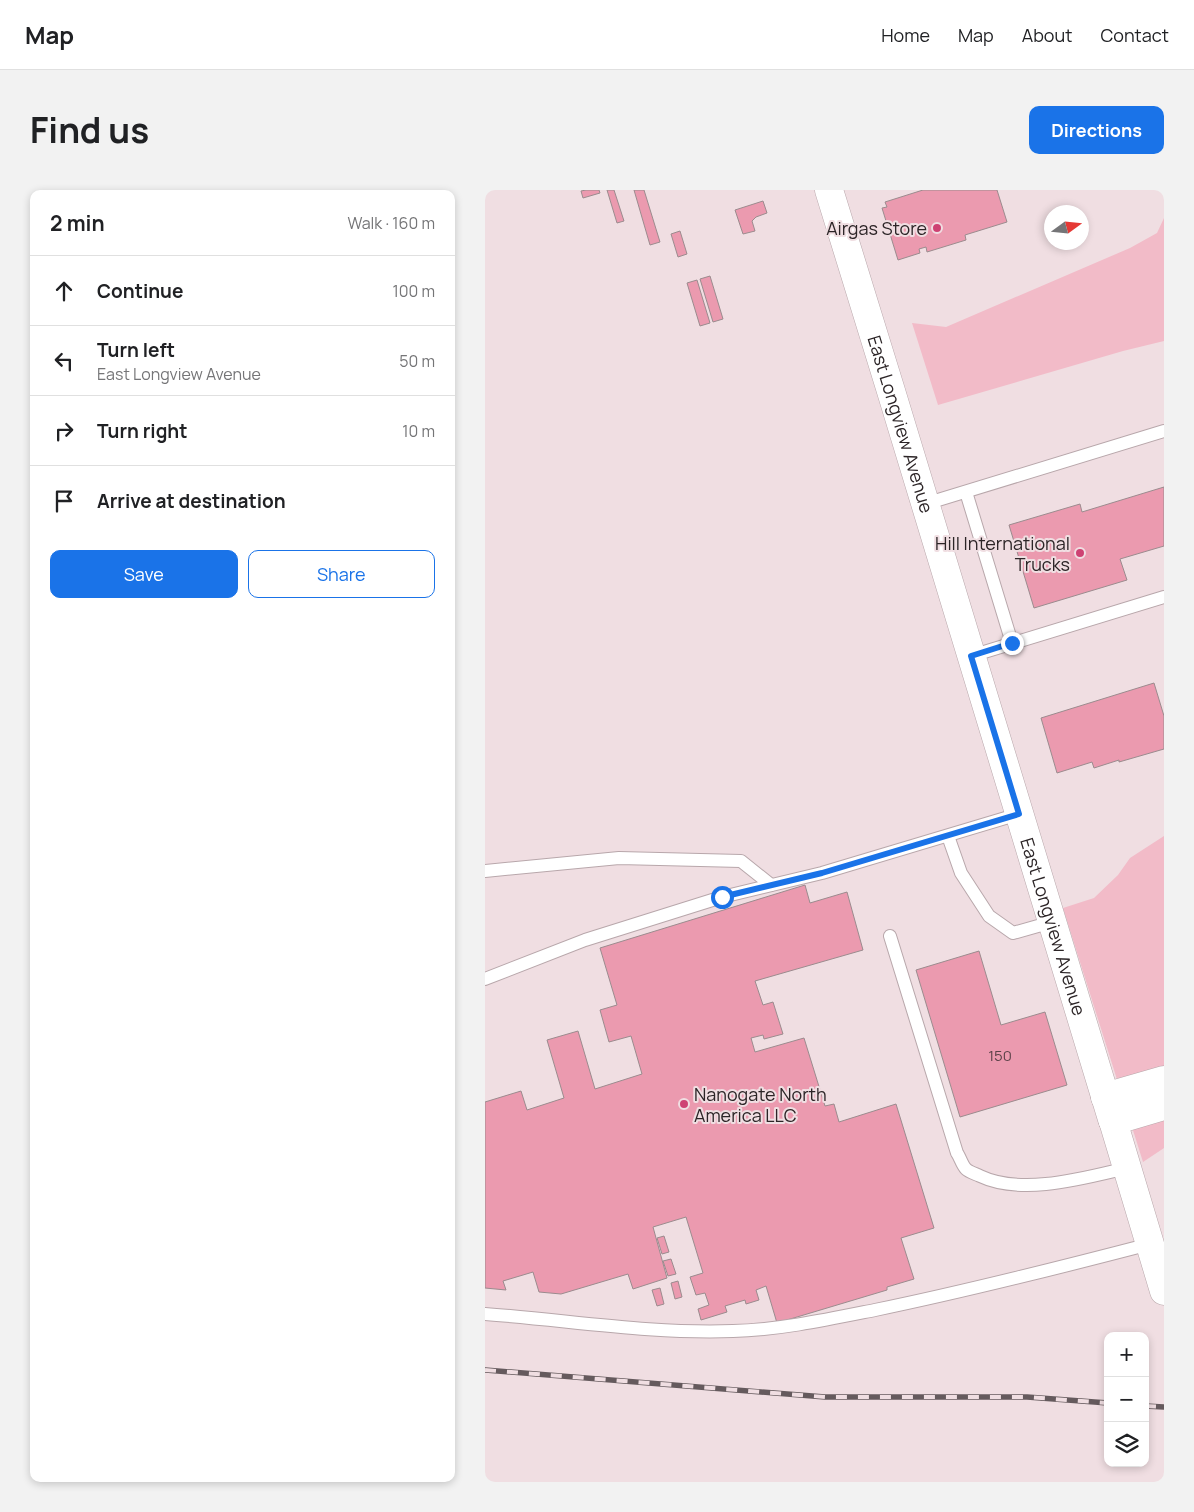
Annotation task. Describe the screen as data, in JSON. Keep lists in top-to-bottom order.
{
  "streets": {
    "main road": ["East Longview Avenue"]
  },
  "places": ["Airgas Store", "Hill International Trucks", "Nanogate North America LLC"],
  "house_numbers": ["150"],
  "north": "right",
  "page": {
    "header": "Map",
    "nav": [
      "Home",
      "Map",
      "About",
      "Contact"
    ],
    "title": "Find us",
    "buttons": [
      "Directions",
      ["Save", "Share"]
    ],
    "heading": ["2 min", "Walk · 160 m"],
    "list": [
      ["Continue", "100 m"],
      ["Turn left", "East Longview Avenue", "50 m"],
      ["Turn right", "10 m"],
      "Arrive at destination"
    ],
    "map_buttons": ["+", "−"]
  }
}
